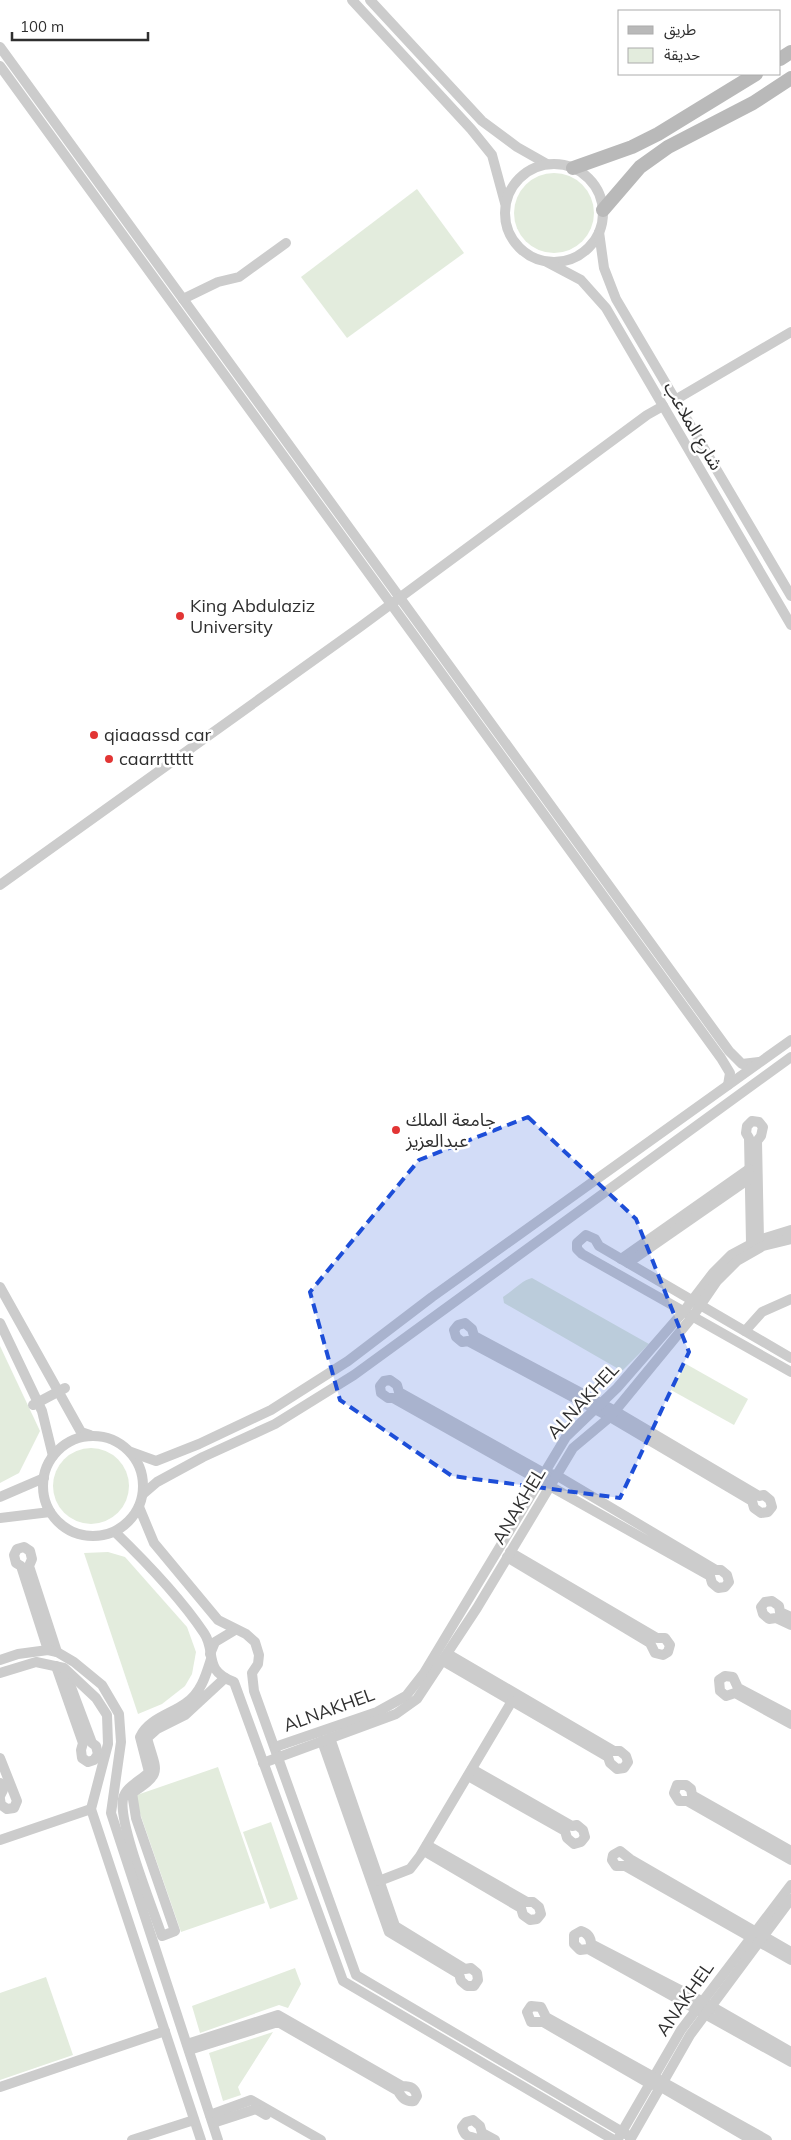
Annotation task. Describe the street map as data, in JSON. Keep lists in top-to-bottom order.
{
  "streets": {
    "street": ["شارع الملاعب", "ALNAKHEL", "ANAKHEL"]
  },
  "crossings": [
    ["ALNAKHEL", "ANAKHEL"]
  ],
  "places": [
    "King Abdulaziz University",
    "qiaaassd car",
    "caarrttttt",
    "جامعة الملك عبدالعزيز"
  ],
  "legend": ["طريق", "حديقة"],
  "scale_bar": "100 m"
}
